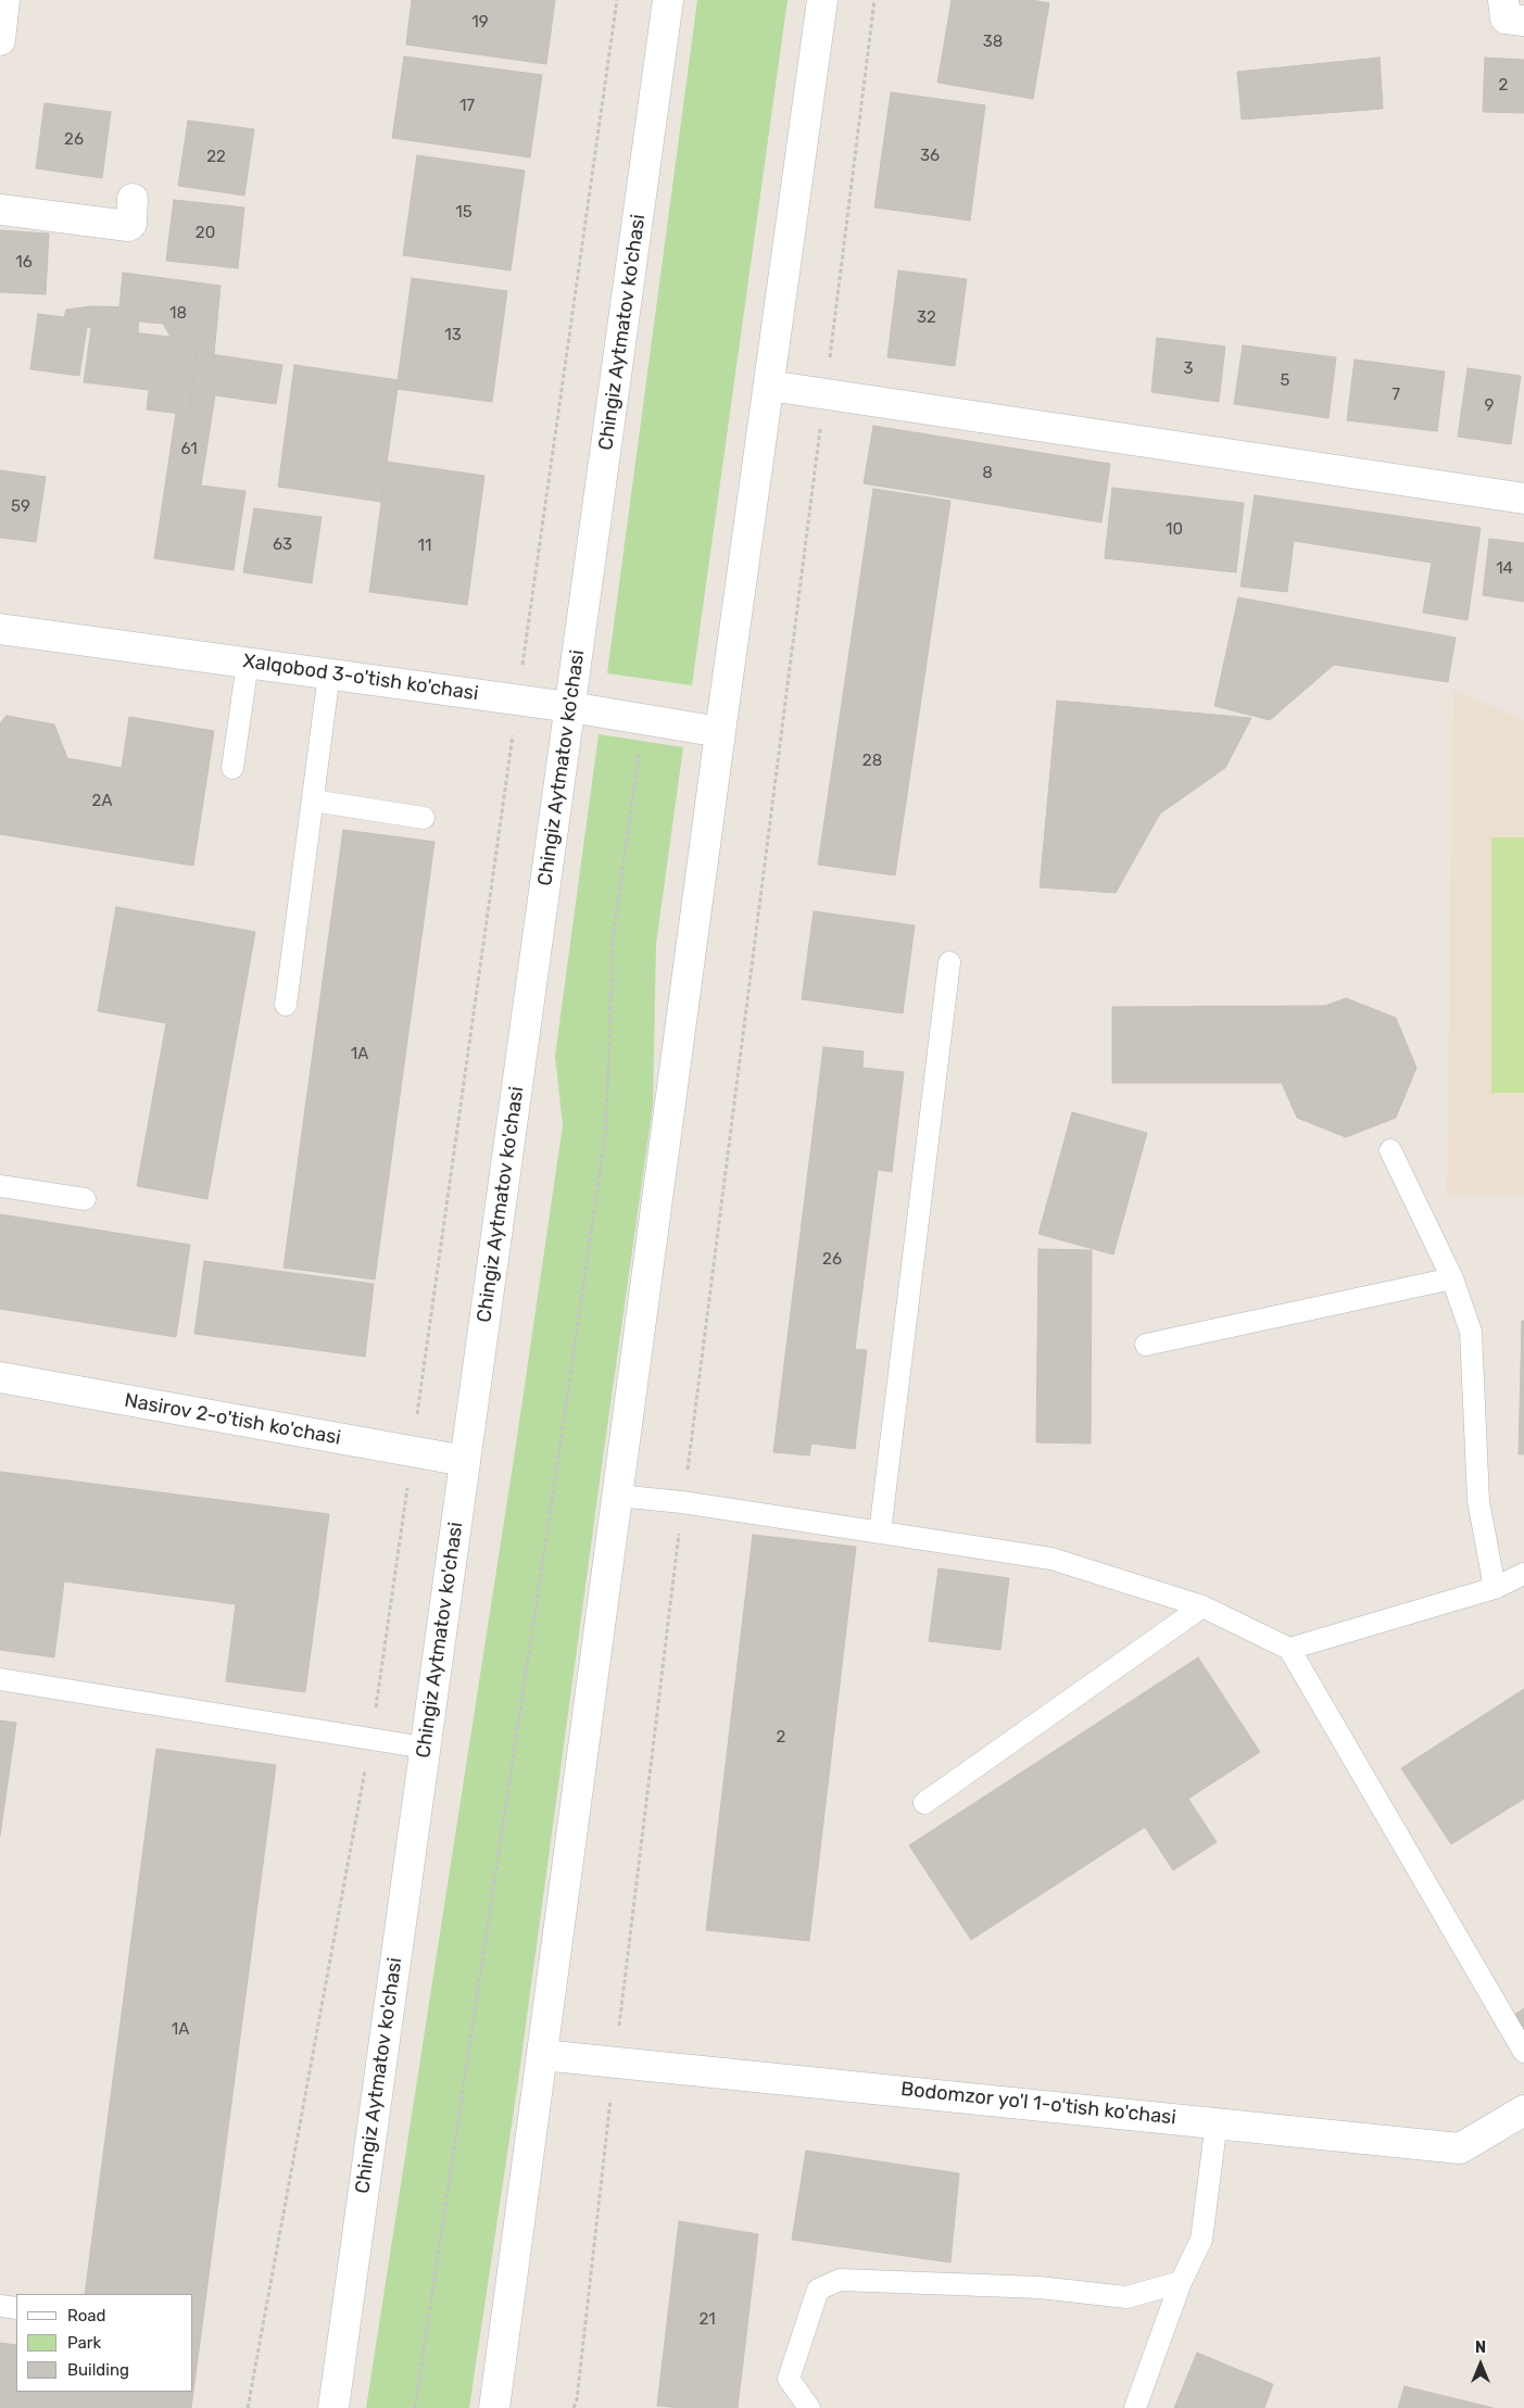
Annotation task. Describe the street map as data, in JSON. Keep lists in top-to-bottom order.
{
  "streets": {
    "main road": [
      "Chingiz Aytmatov ko'chasi",
      "Xalqobod 3-o'tish ko'chasi",
      "Nasirov 2-o'tish ko'chasi",
      "Bodomzor yo'l 1-o'tish ko'chasi"
    ]
  },
  "crossings": [
    ["Chingiz Aytmatov ko'chasi", "Xalqobod 3-o'tish ko'chasi"],
    ["Chingiz Aytmatov ko'chasi", "Nasirov 2-o'tish ko'chasi"]
  ],
  "house_numbers": [
    "19",
    "38",
    "2",
    "17",
    "26",
    "36",
    "22",
    "15",
    "20",
    "16",
    "18",
    "32",
    "13",
    "3",
    "5",
    "7",
    "9",
    "61",
    "8",
    "59",
    "10",
    "63",
    "11",
    "14",
    "28",
    "2А",
    "1A",
    "26",
    "2",
    "1A",
    "21"
  ],
  "legend": ["Road", "Park", "Building"],
  "north": "top"
}
